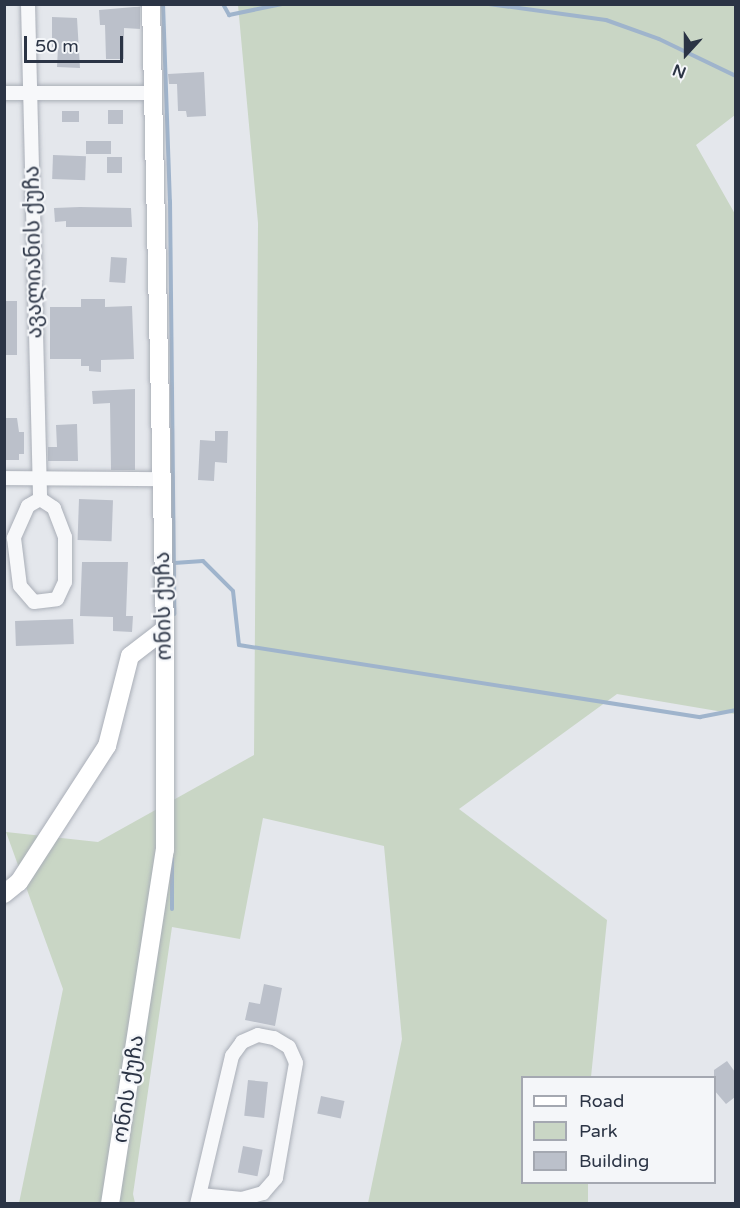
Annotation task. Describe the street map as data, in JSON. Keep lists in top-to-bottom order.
{
  "streets": {
    "main road": ["ონის ქუჩა"],
    "street": ["ავალიანის ქუჩა"]
  },
  "legend": ["Road", "Park", "Building"],
  "scale_bar": "50 m",
  "north": "bottom"
}
